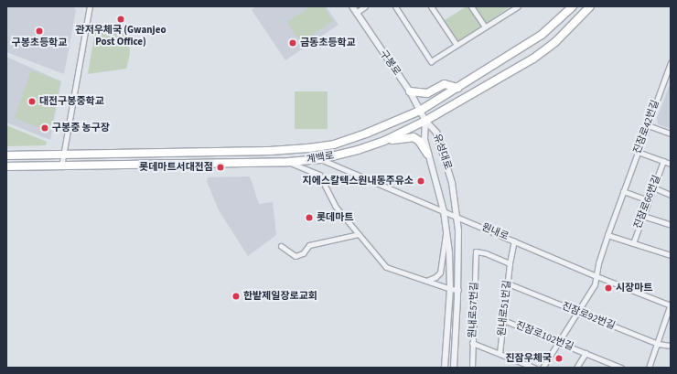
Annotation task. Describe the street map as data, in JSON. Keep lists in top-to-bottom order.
{
  "streets": {
    "main road": ["계백로"],
    "street": [
      "구봉로",
      "진잠로42번길",
      "유성대로",
      "진잠로66번길",
      "원내로",
      "원내로51번길",
      "원내로57번길",
      "진잠로92번길",
      "진잠로102번길"
    ]
  },
  "crossings": [
    ["구봉로", "유성대로"],
    ["구봉로", "계백로"],
    ["진잠로42번길", "원내로"],
    ["진잠로42번길", "진잠로92번길"],
    ["진잠로42번길", "진잠로102번길"],
    ["유성대로", "계백로"],
    ["유성대로", "원내로"],
    ["계백로", "원내로"],
    ["원내로", "원내로51번길"],
    ["원내로51번길", "원내로57번길"],
    ["원내로51번길", "진잠로92번길"],
    ["원내로51번길", "진잠로102번길"]
  ],
  "places": [
    "관저우체국 (Gwanjeo Post Office)",
    "구봉초등학교",
    "금동초등학교",
    "대전구봉중학교",
    "구봉중 농구장",
    "롯데마트서대전점",
    "지에스칼텍스원내동주유소",
    "롯데마트",
    "시장마트",
    "한밭제일장로교회",
    "진잠우체국"
  ]
}
